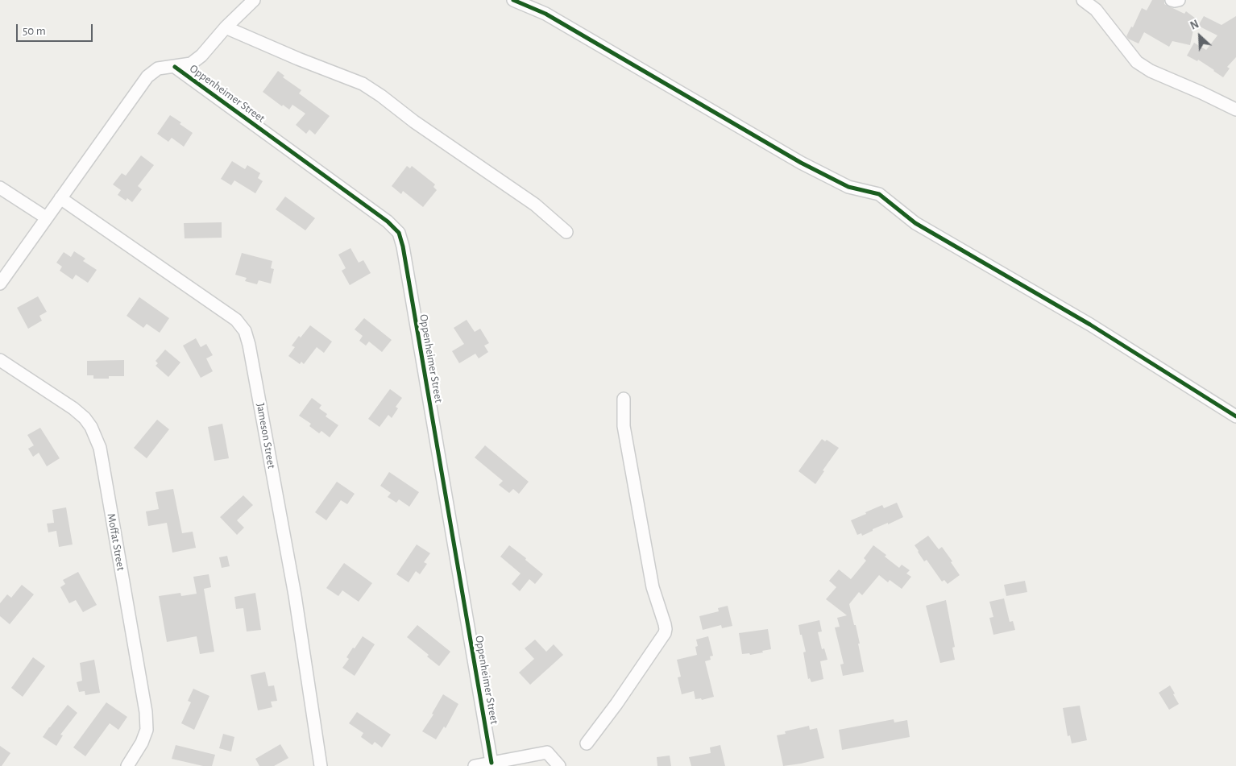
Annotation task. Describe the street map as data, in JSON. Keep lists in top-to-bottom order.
{
  "streets": {
    "street": ["Oppenheimer Street", "Jameson Street", "Moffat Street"]
  },
  "scale_bar": "50 m",
  "north": "top left"
}
